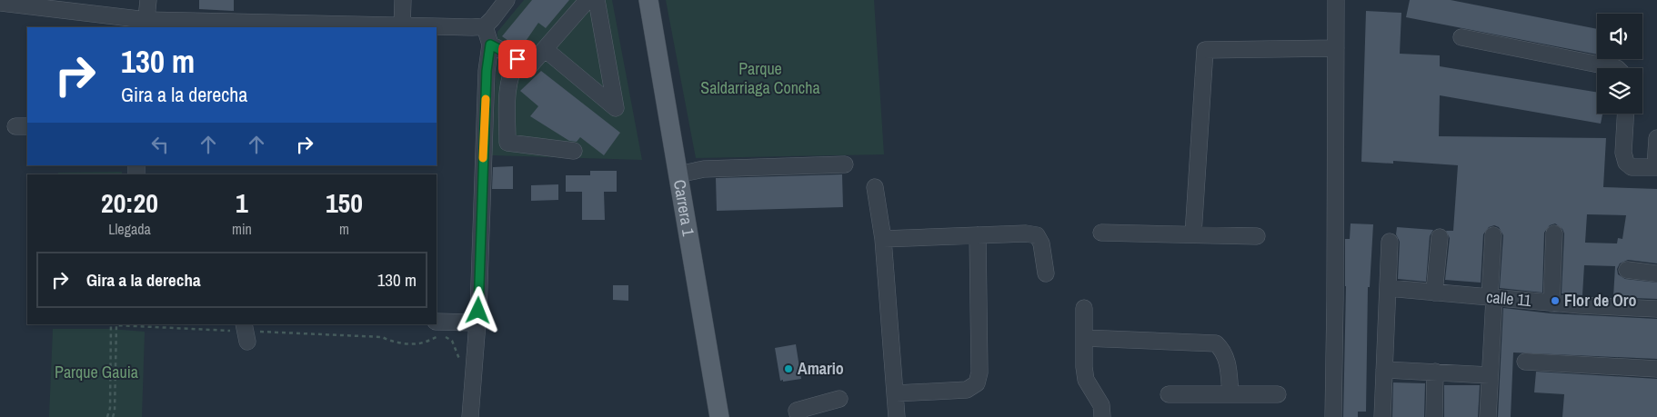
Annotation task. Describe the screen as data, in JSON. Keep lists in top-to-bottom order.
{
  "streets": {
    "main road": ["Carrera 1"],
    "street": ["calle 11"]
  },
  "parks": ["Parque Saldarriaga Concha", "Parque Gauia"],
  "places": ["Flor de Oro", "Amario"],
  "page": {
    "turn": ["130 m", "Gira a la derecha"],
    "eta": [
      "20:20",
      "Llegada",
      "1",
      "min",
      "150",
      "m"
    ],
    "list": [
      {
        "name": "Gira a la derecha",
        "value": "130 m"
      }
    ]
  }
}
